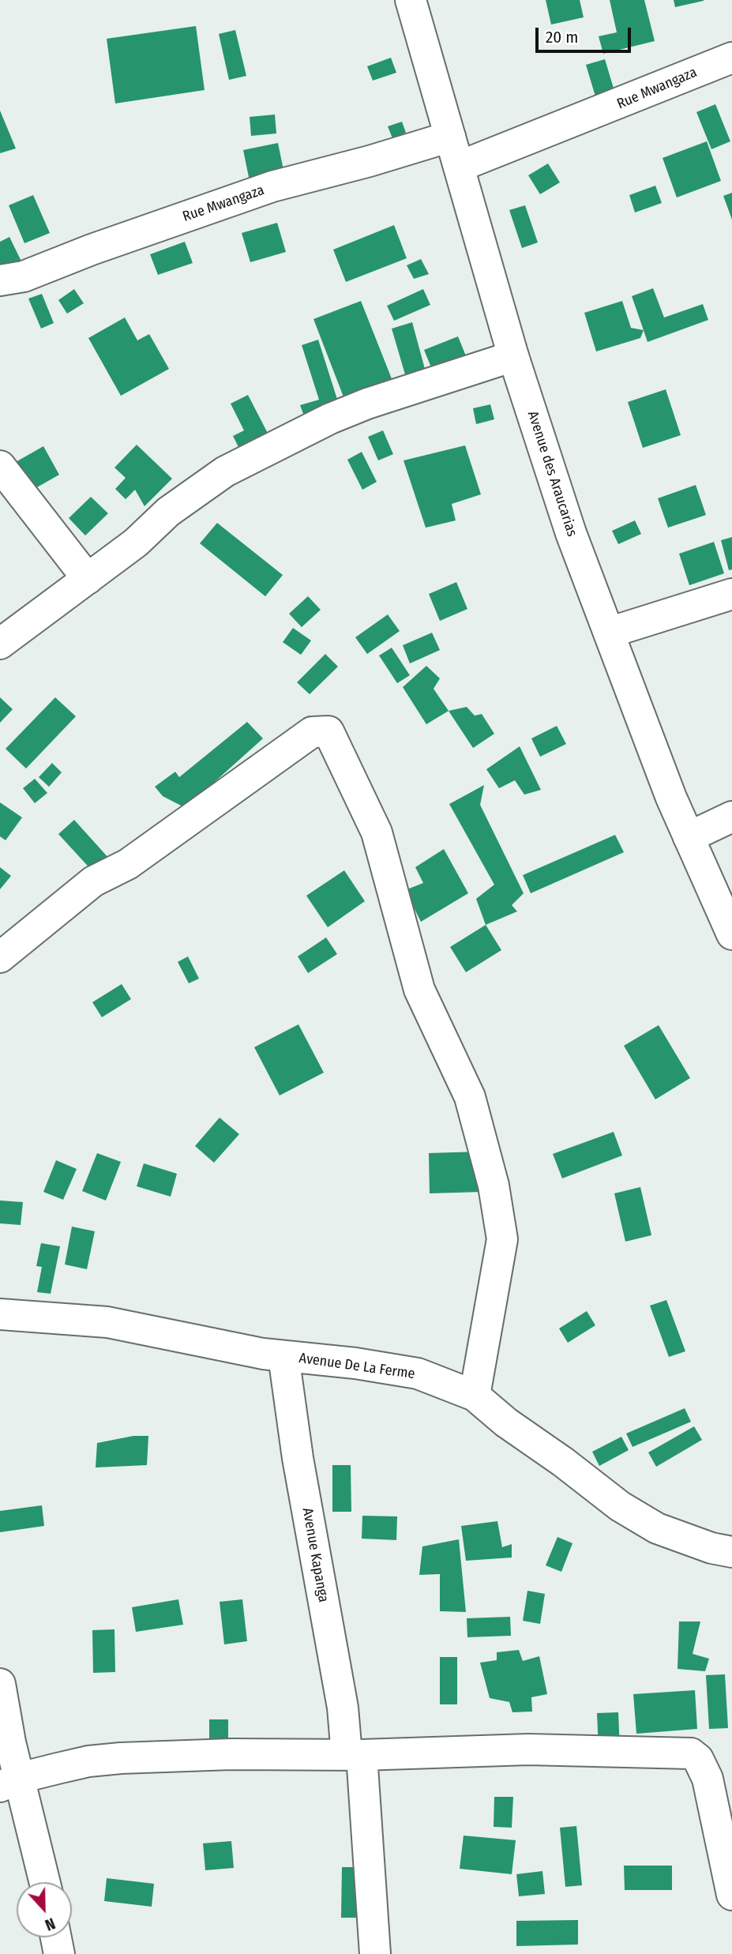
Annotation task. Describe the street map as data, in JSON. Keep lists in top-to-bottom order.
{
  "streets": {
    "street": [
      "Rue Mwangaza",
      "Avenue des Araucarias",
      "Avenue De La Ferme",
      "Avenue Kapanga"
    ]
  },
  "crossings": [
    ["Rue Mwangaza", "Avenue des Araucarias"],
    ["Avenue De La Ferme", "Avenue Kapanga"]
  ],
  "scale_bar": "20 m",
  "north": "bottom"
}
